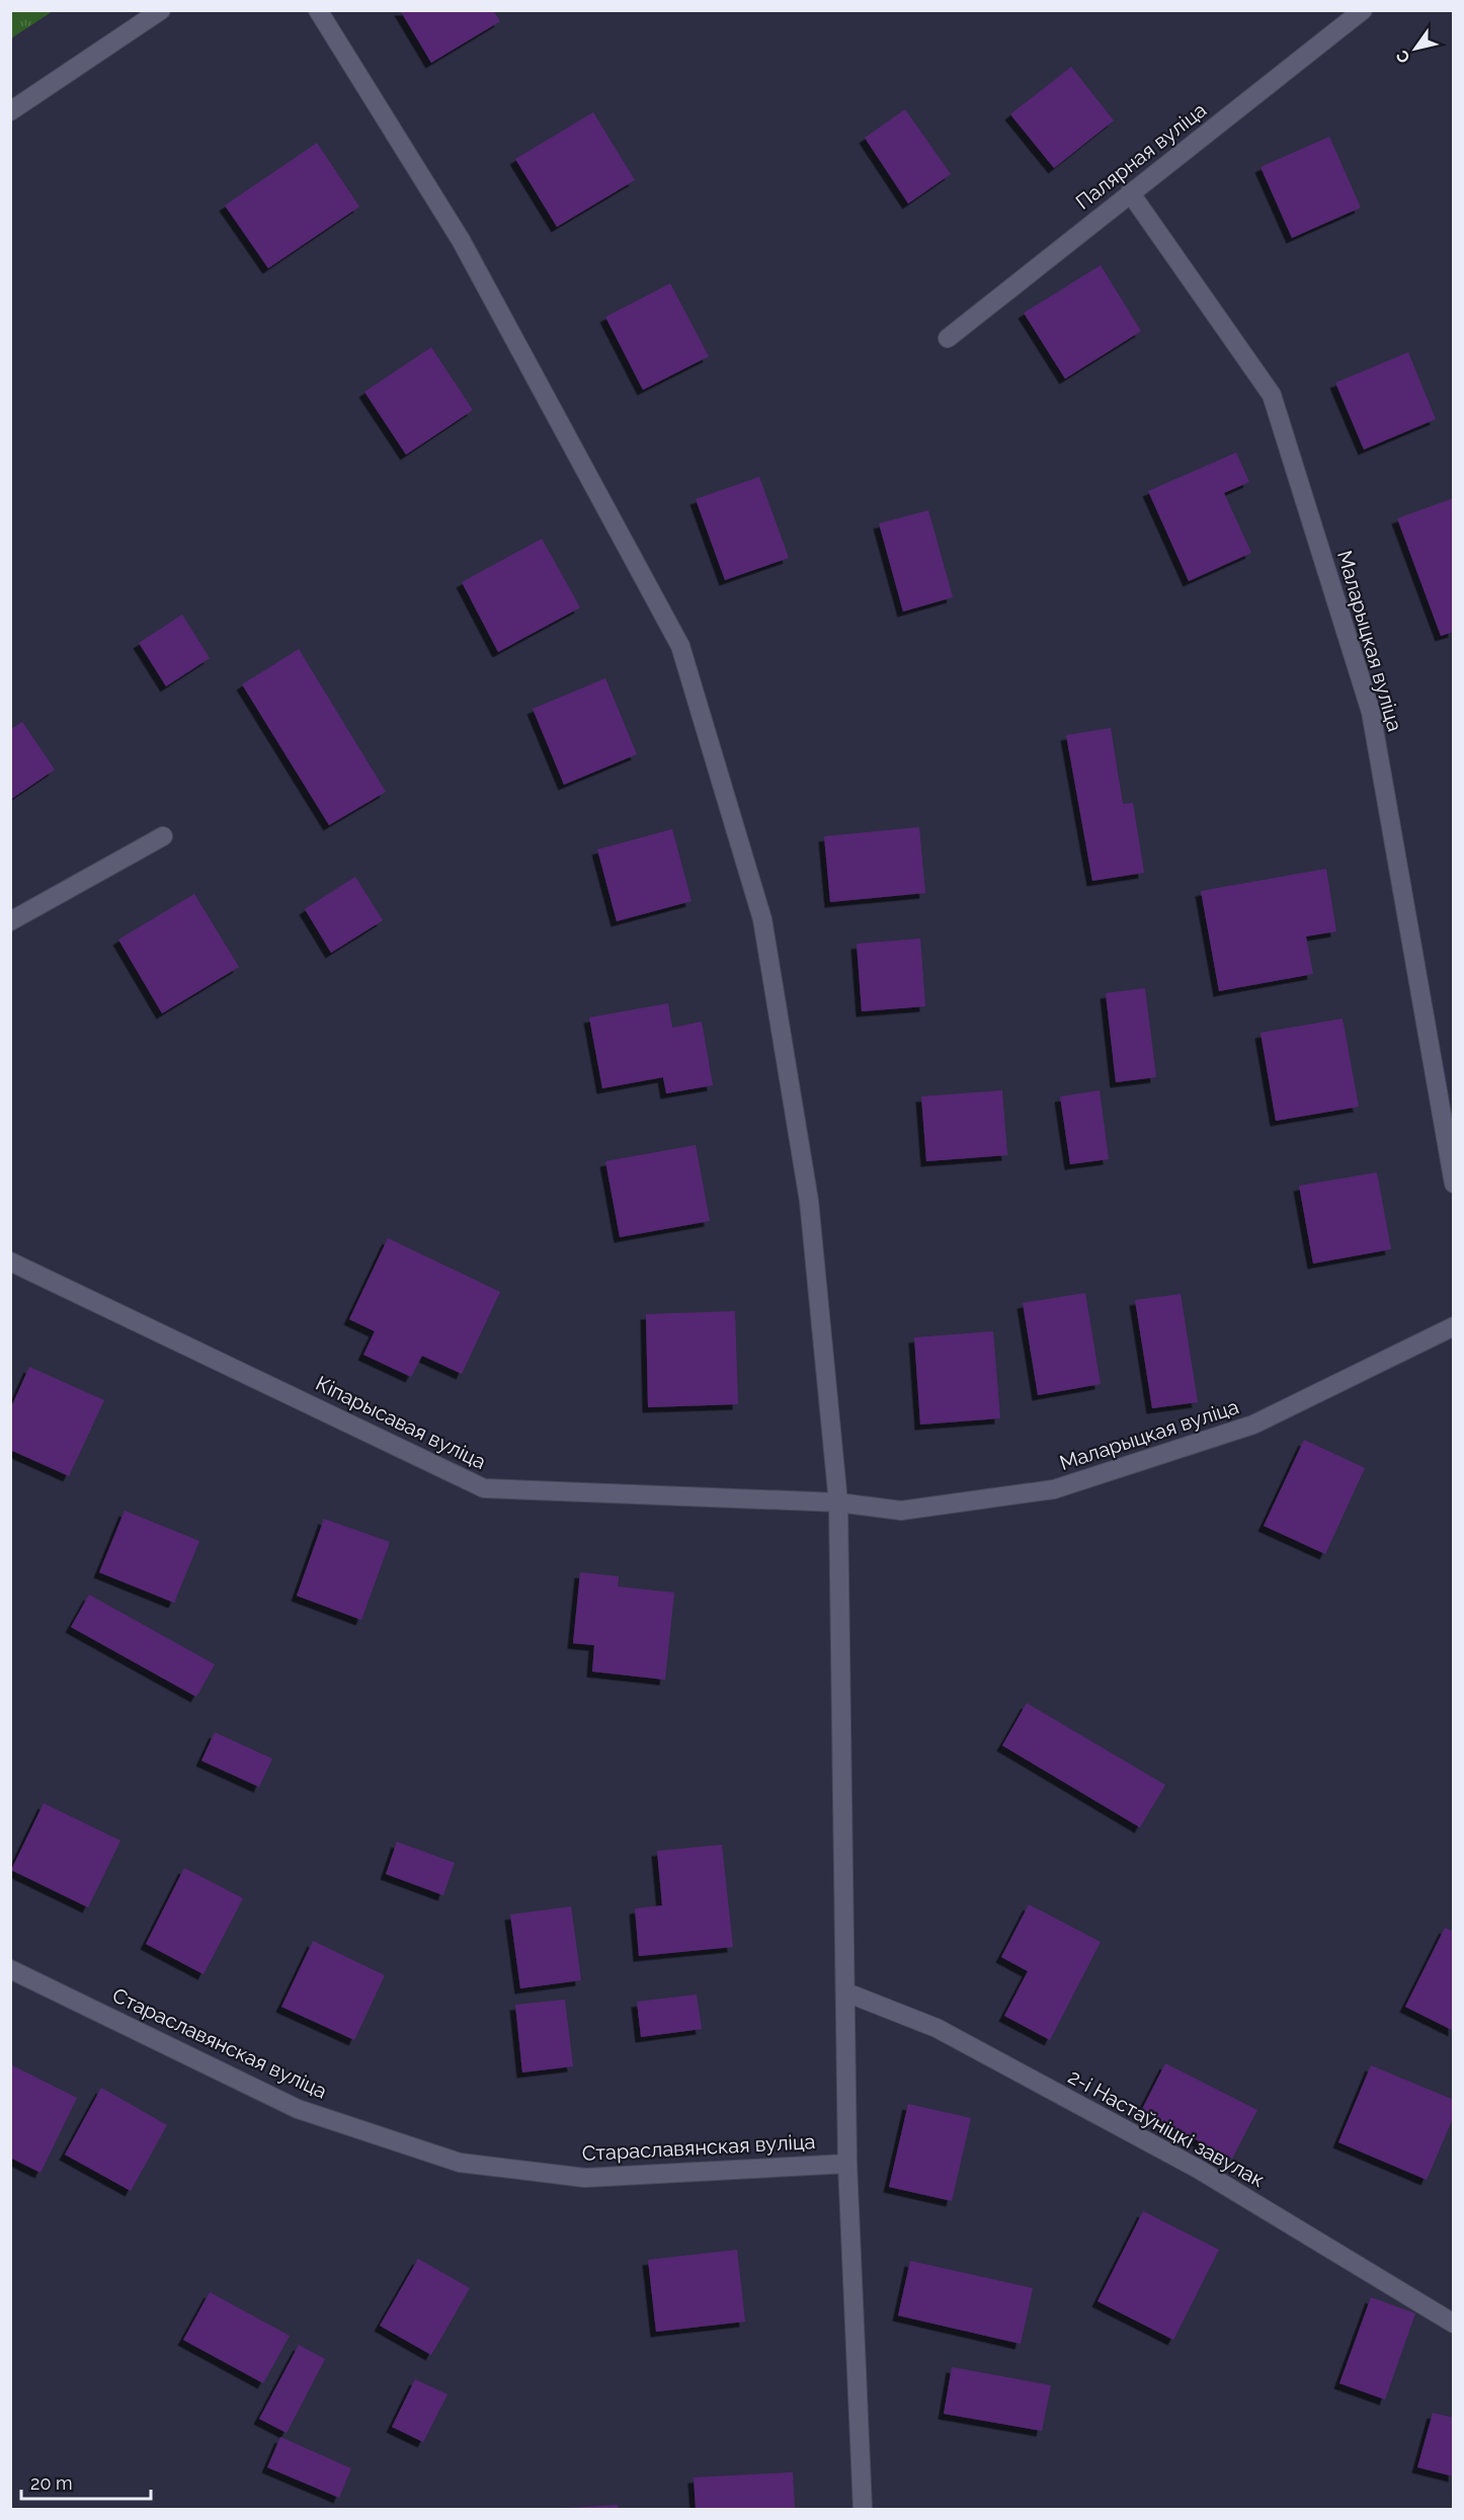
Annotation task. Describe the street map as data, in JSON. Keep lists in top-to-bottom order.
{
  "streets": {
    "street": [
      "Палярная вуліца",
      "Маларыцкая вуліца",
      "Кіпарысавая вуліца",
      "Стараславянская вуліца",
      "2-і Настаўніцкі завулак"
    ]
  },
  "crossings": [
    ["Палярная вуліца", "Маларыцкая вуліца"],
    ["Маларыцкая вуліца", "Кіпарысавая вуліца"]
  ],
  "scale_bar": "20 m",
  "north": "bottom left"
}
